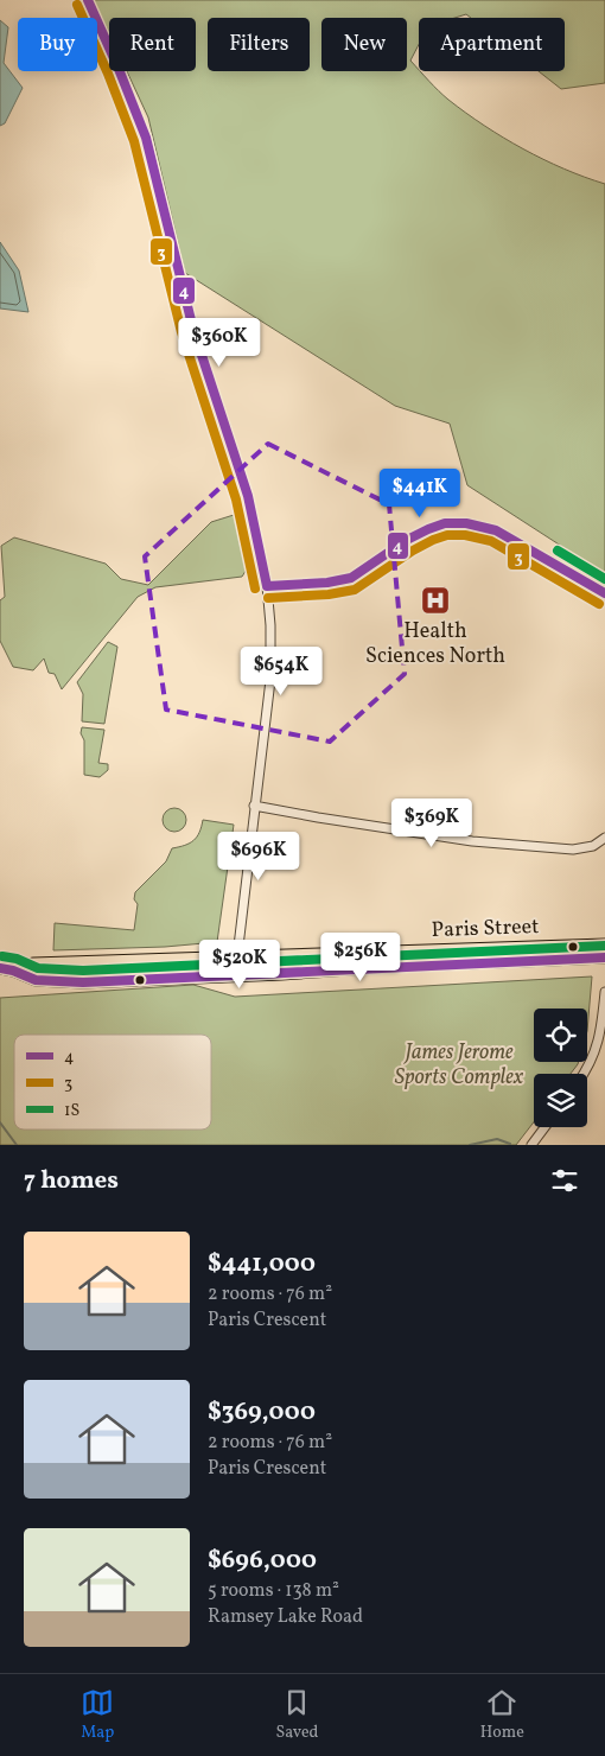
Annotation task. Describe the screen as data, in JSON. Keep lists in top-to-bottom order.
{
  "streets": {
    "main road": ["Paris Street"]
  },
  "parks": ["James Jerome Sports Complex"],
  "places": {
    "hospital": ["Health Sciences North"]
  },
  "lines": ["transit line 4", "transit line 3", "transit line 1S"],
  "legend": ["4", "3", "1S"],
  "page": {
    "chip": [
      "Buy",
      "Rent",
      "Filters",
      "New",
      "Apartment"
    ],
    "price": [
      "$360K",
      "$441K",
      "$654K",
      "$369K",
      "$696K",
      "$256K",
      "$520K"
    ],
    "heading": "7 homes",
    "list": [
      {
        "name": "$441,000",
        "note": "2 rooms · 76 m² · Paris Crescent"
      },
      {
        "name": "$369,000",
        "note": "2 rooms · 76 m² · Paris Crescent"
      },
      {
        "name": "$696,000",
        "note": "5 rooms · 138 m² · Ramsey Lake Road"
      }
    ],
    "tabs": ["Map", "Saved", "Home"]
  }
}
